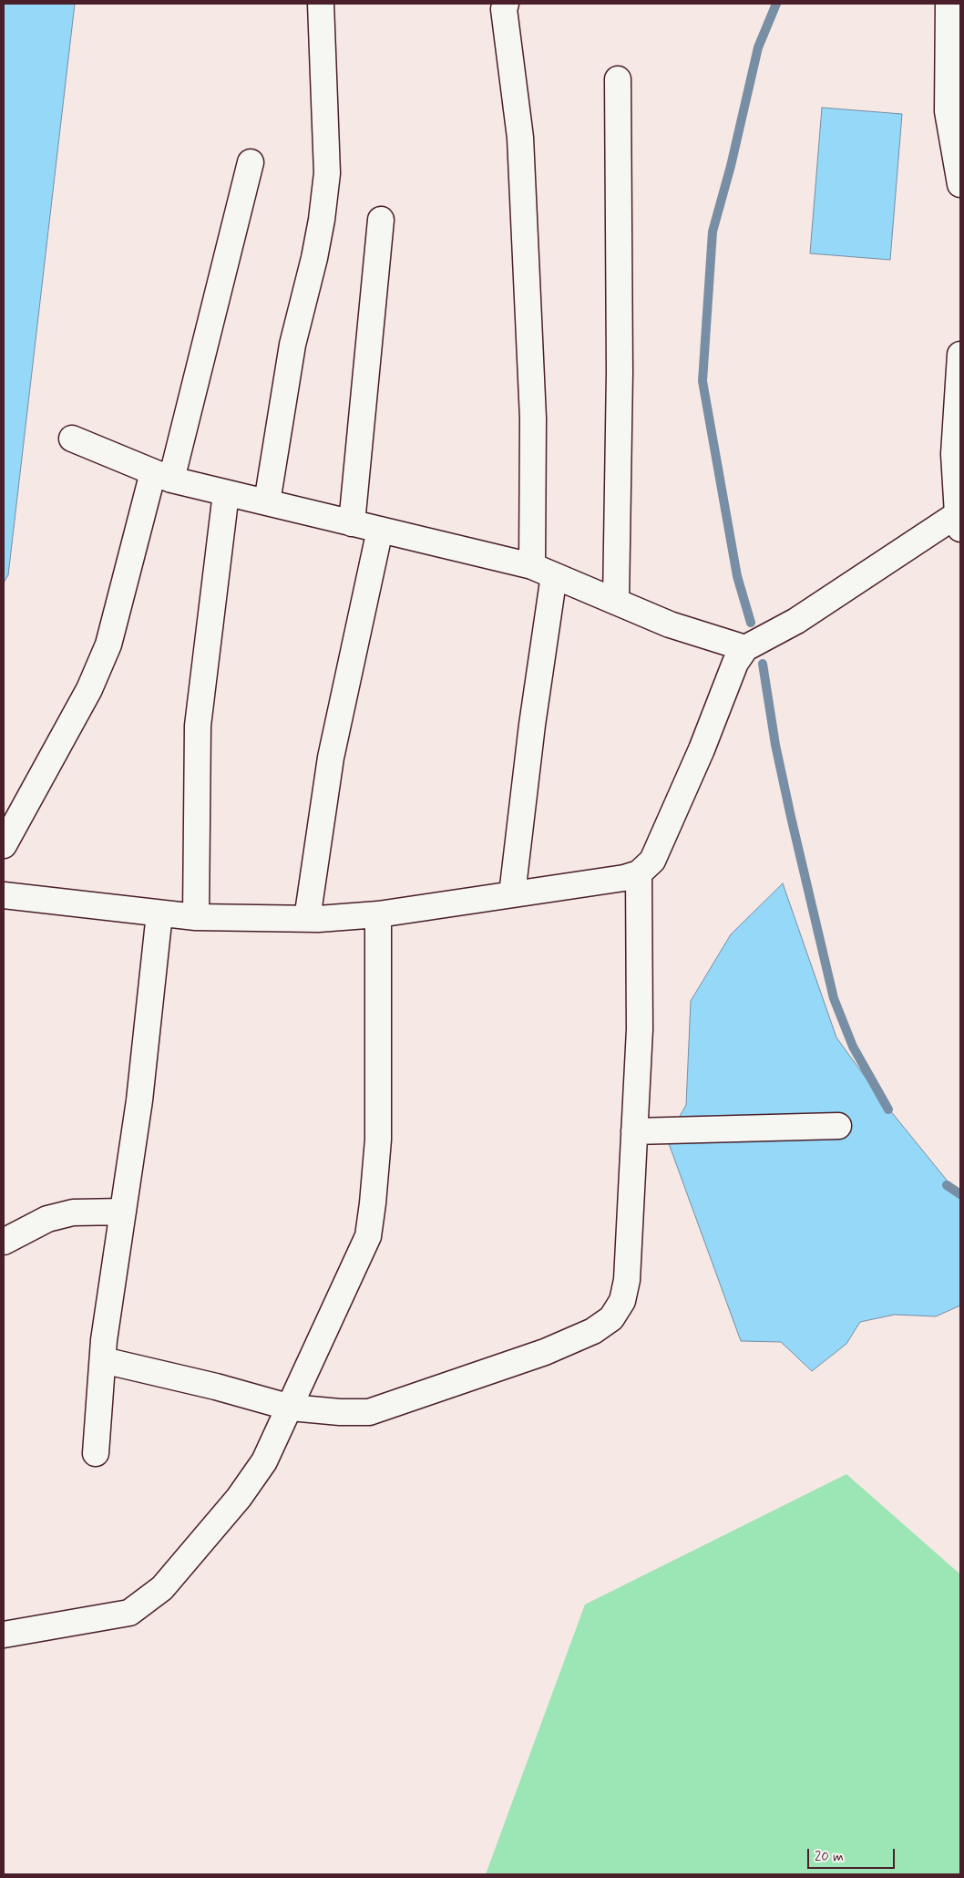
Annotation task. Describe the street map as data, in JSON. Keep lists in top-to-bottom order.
{
  "scale_bar": "20 m"
}
